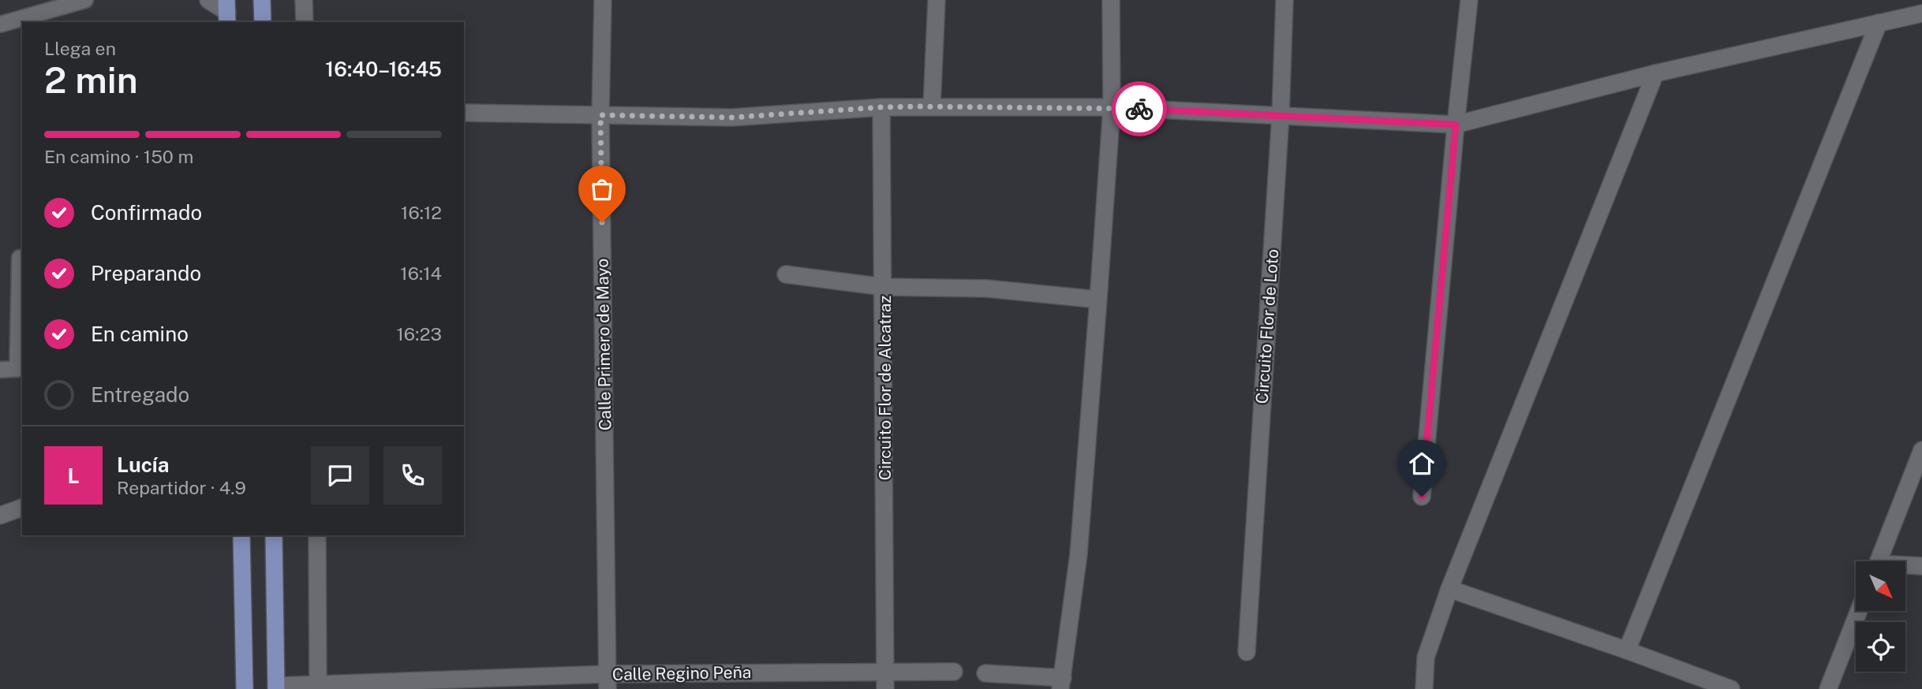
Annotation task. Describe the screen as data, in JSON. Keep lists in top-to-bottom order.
{
  "streets": {
    "street": [
      "Circuito Flor de Loto",
      "Calle Primero de Mayo",
      "Circuito Flor de Alcatraz",
      "Calle Regino Peña"
    ]
  },
  "crossings": [
    ["Calle Primero de Mayo", "Calle Regino Peña"],
    ["Circuito Flor de Alcatraz", "Calle Regino Peña"]
  ],
  "north": "bottom right",
  "page": {
    "heading": ["2 min", "Llega en", "16:40–16:45"],
    "panel": ["Lucía", "Repartidor · 4.9"],
    "bar": "En camino · 150 m",
    "list": [
      ["Confirmado", "16:12"],
      ["Preparando", "16:14"],
      ["En camino", "16:23"],
      "Entregado"
    ],
    "round": "L"
  }
}
